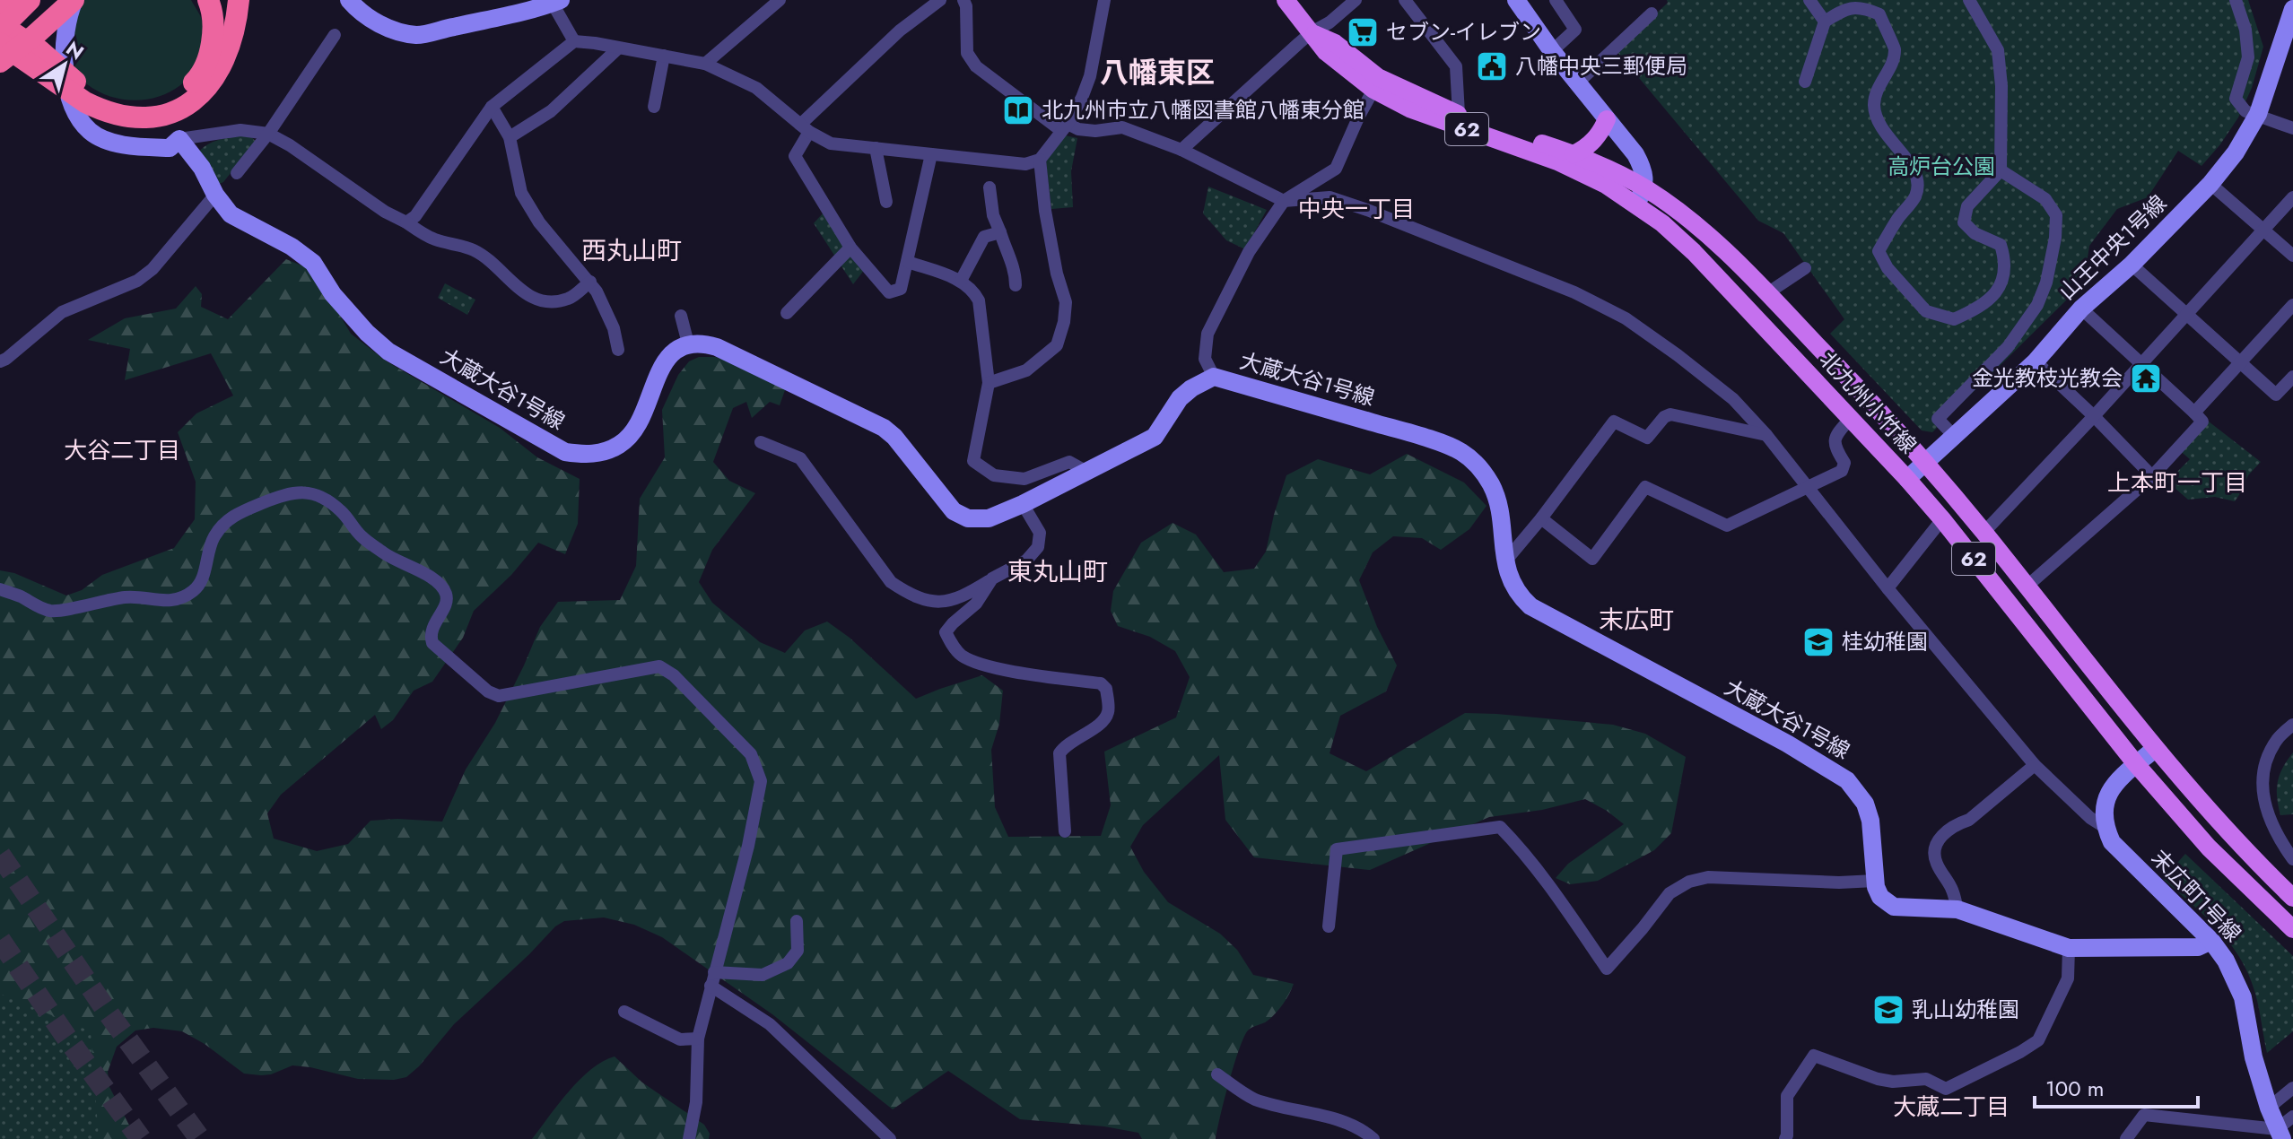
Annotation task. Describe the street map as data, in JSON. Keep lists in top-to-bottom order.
{
  "streets": {
    "main road": ["62", "北九州小竹線"],
    "street": ["山王中央1号線", "大蔵大谷1号線", "末広町1号線"]
  },
  "crossings": [
    ["山王中央1号線", "北九州小竹線"]
  ],
  "districts": [
    "八幡東区",
    "中央一丁目",
    "西丸山町",
    "大谷二丁目",
    "上本町一丁目",
    "東丸山町",
    "末広町",
    "大蔵二丁目"
  ],
  "parks": ["高炉台公園"],
  "places": {
    "supermarket": ["セブン-イレブン"],
    "public building": ["八幡中央三郵便局"],
    "library": ["北九州市立八幡図書館八幡東分館"],
    "temple": ["金光教枝光教会"],
    "school or university": ["桂幼稚園", "乳山幼稚園"]
  },
  "scale_bar": "100 m",
  "north": "top right"
}
